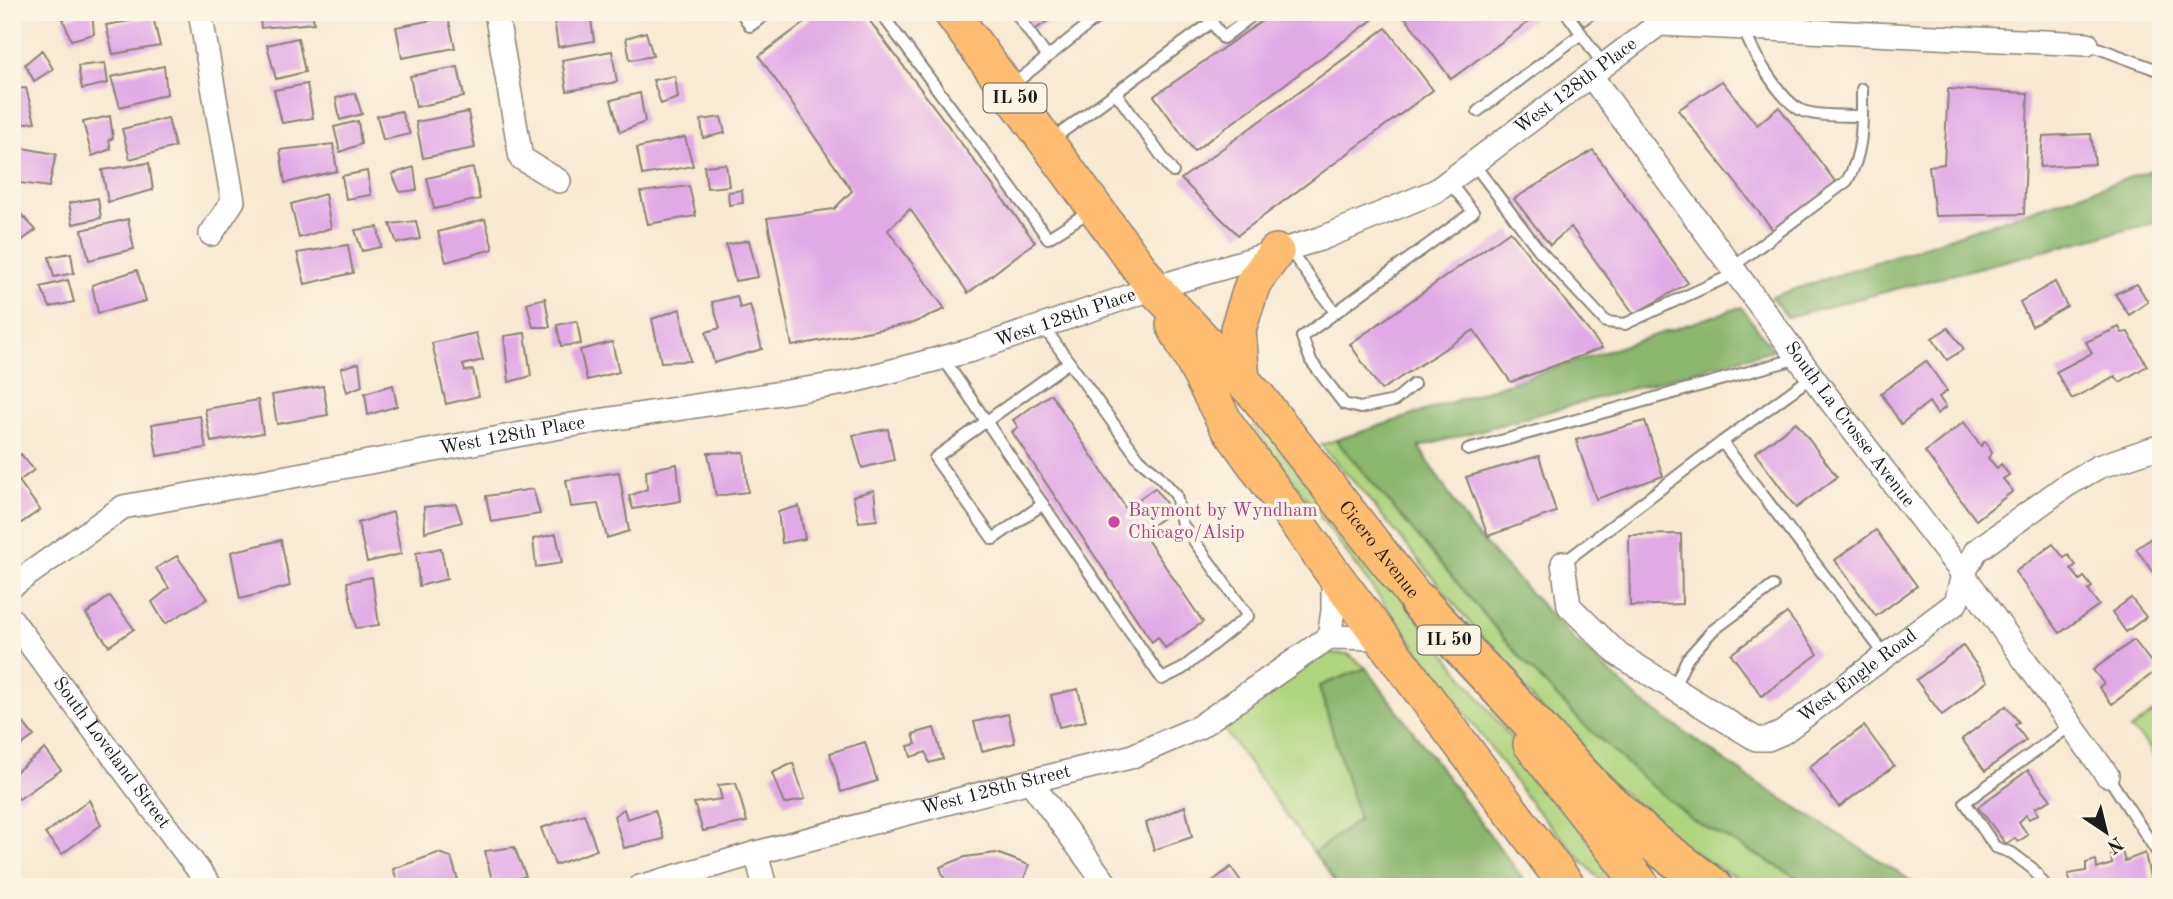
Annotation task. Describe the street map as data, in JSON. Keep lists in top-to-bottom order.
{
  "streets": {
    "main road": ["IL 50", "Cicero Avenue"],
    "street": [
      "West 128th Place",
      "South La Crosse Avenue",
      "West Engle Road",
      "South Loveland Street",
      "West 128th Street"
    ]
  },
  "crossings": [
    ["West 128th Place", "South La Crosse Avenue"],
    ["West 128th Place", "Cicero Avenue"],
    ["South La Crosse Avenue", "West Engle Road"]
  ],
  "places": ["Baymont by Wyndham Chicago/Alsip"],
  "north": "bottom right"
}
